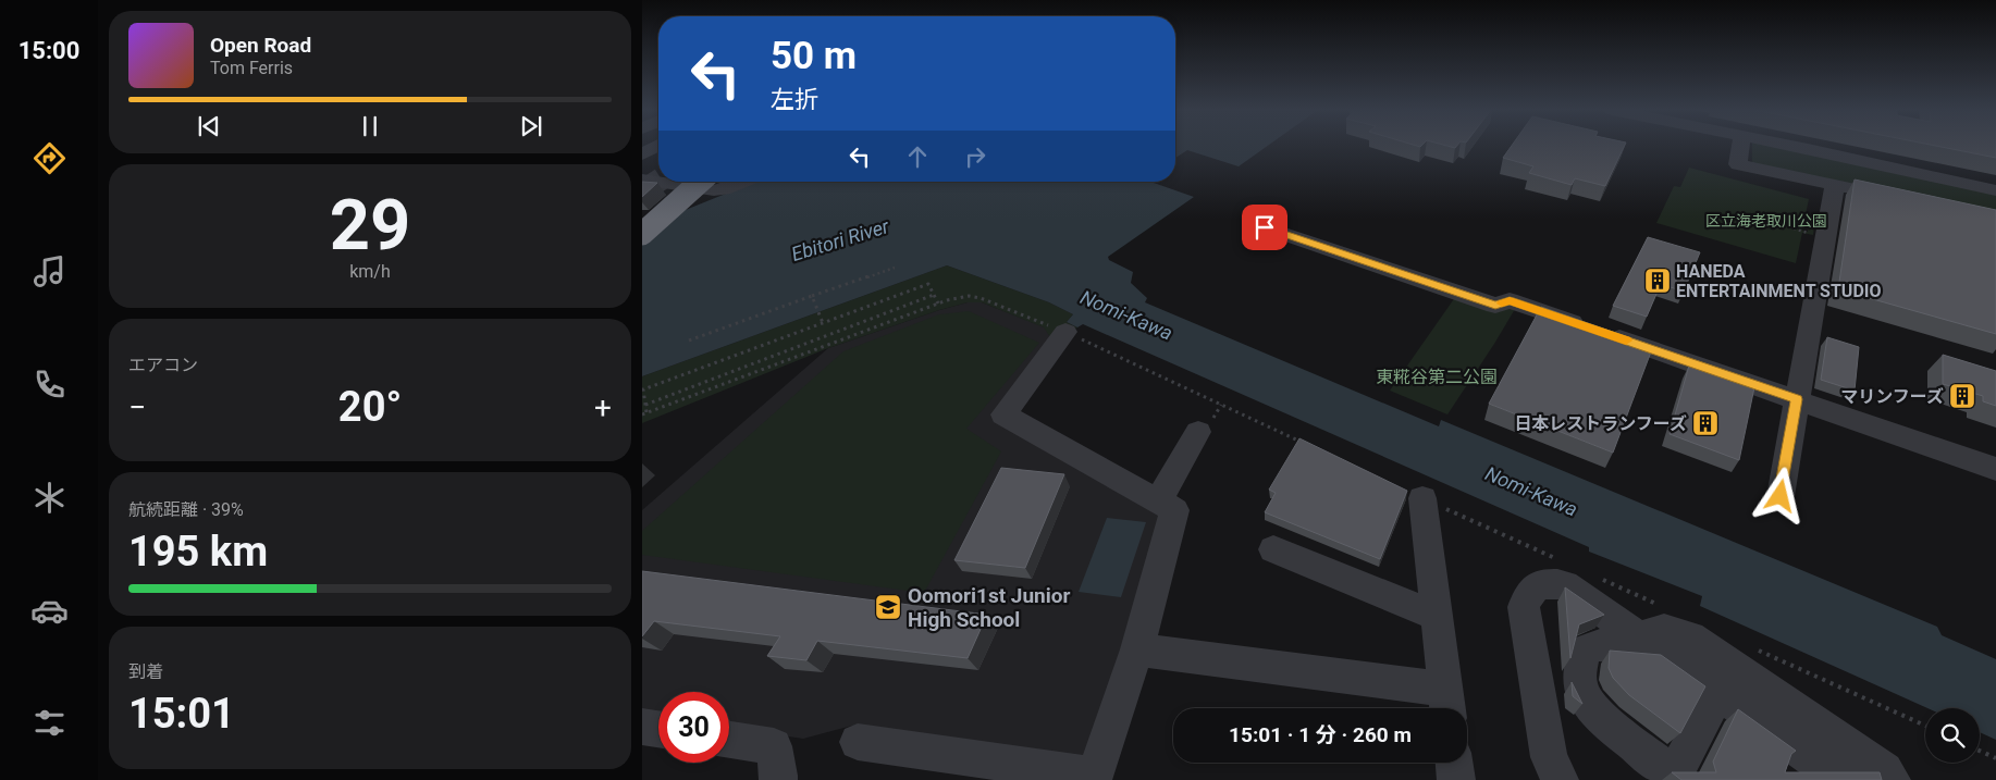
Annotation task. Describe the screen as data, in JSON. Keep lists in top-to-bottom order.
{
  "water": ["Ebitori River", "Nomi-Kawa"],
  "parks": ["区立海老取川公園", "東糀谷第二公園"],
  "places": {
    "building": ["HANEDA ENTERTAINMENT STUDIO", "マリンフーズ", "日本レストランフーズ"],
    "school or university": ["Oomori1st Junior High School"]
  },
  "page": {
    "tabs": "15:00",
    "turn": ["50 m", "左折"],
    "song": ["Open Road", "Tom Ferris"],
    "tile": [
      ["29", "km/h"],
      "エアコン",
      ["航続距離 · 39%", "195 km"],
      ["到着", "15:01"]
    ],
    "heat": ["−", "20°", "+"],
    "limit": "30",
    "trip": "15:01 · 1 分 · 260 m"
  }
}
